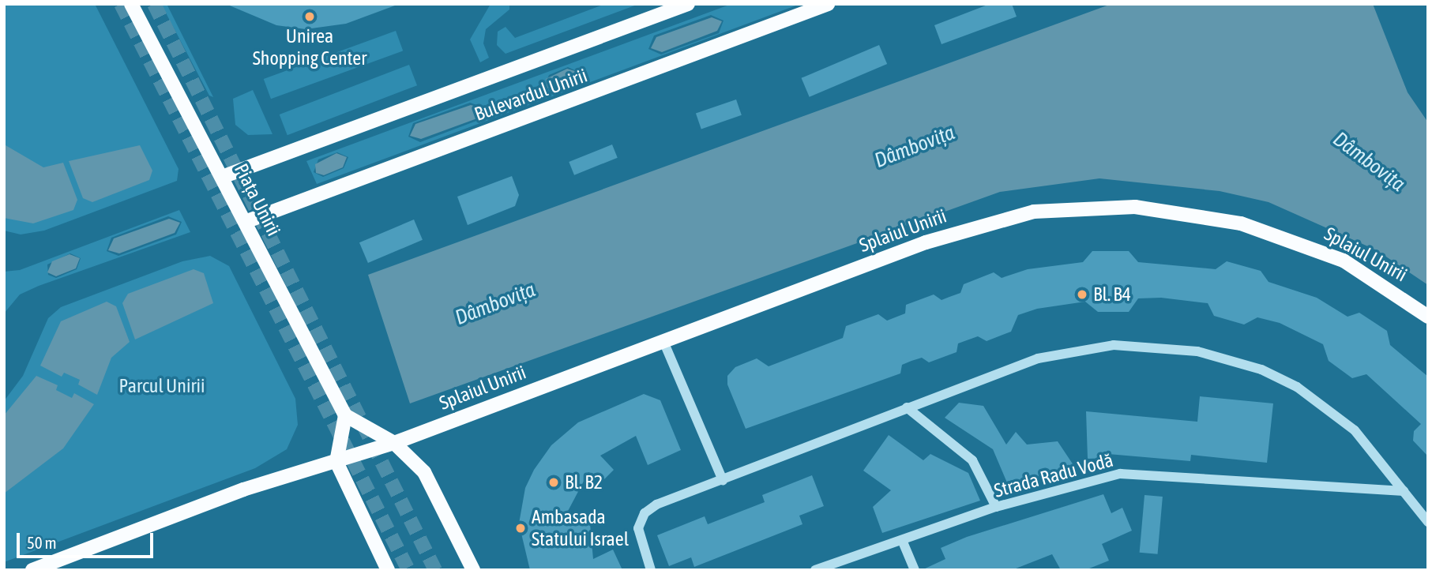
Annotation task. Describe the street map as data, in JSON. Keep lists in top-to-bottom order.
{
  "streets": {
    "main road": ["Bulevardul Unirii", "Piața Unirii", "Splaiul Unirii"],
    "street": ["Strada Radu Vodă"]
  },
  "crossings": [
    ["Bulevardul Unirii", "Piața Unirii"]
  ],
  "water": ["Dâmbovița"],
  "parks": ["Parcul Unirii"],
  "places": [
    "Unirea Shopping Center",
    "Bl. B4",
    "Bl. B2",
    "Ambasada Statului Israel"
  ],
  "scale_bar": "50 m"
}
